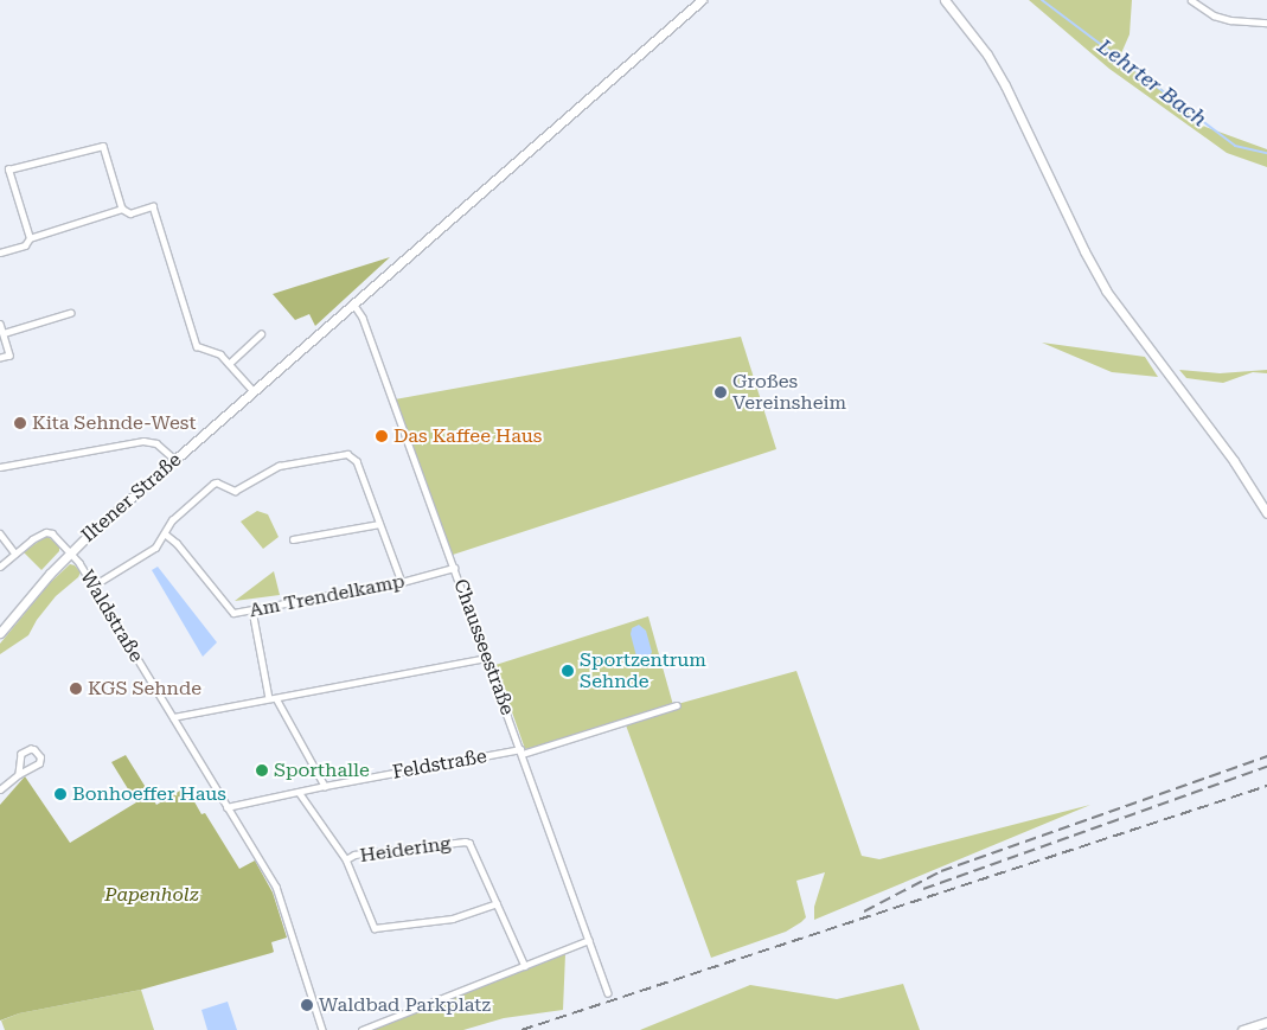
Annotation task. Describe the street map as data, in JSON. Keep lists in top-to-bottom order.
{
  "streets": {
    "main road": ["Iltener Straße"],
    "street": [
      "Am Trendelkamp",
      "Waldstraße",
      "Chausseestraße",
      "Feldstraße",
      "Heidering"
    ]
  },
  "crossings": [
    ["Iltener Straße", "Waldstraße"],
    ["Iltener Straße", "Chausseestraße"],
    ["Am Trendelkamp", "Chausseestraße"],
    ["Waldstraße", "Feldstraße"],
    ["Chausseestraße", "Feldstraße"],
    ["Feldstraße", "Heidering"]
  ],
  "water": ["Lehrter Bach"],
  "parks": ["Papenholz"],
  "places": [
    "Großes Vereinsheim",
    "Kita Sehnde-West",
    "Das Kaffee Haus",
    "Sportzentrum Sehnde",
    "KGS Sehnde",
    "Sporthalle",
    "Bonhoeffer Haus",
    "Waldbad Parkplatz"
  ]
}
